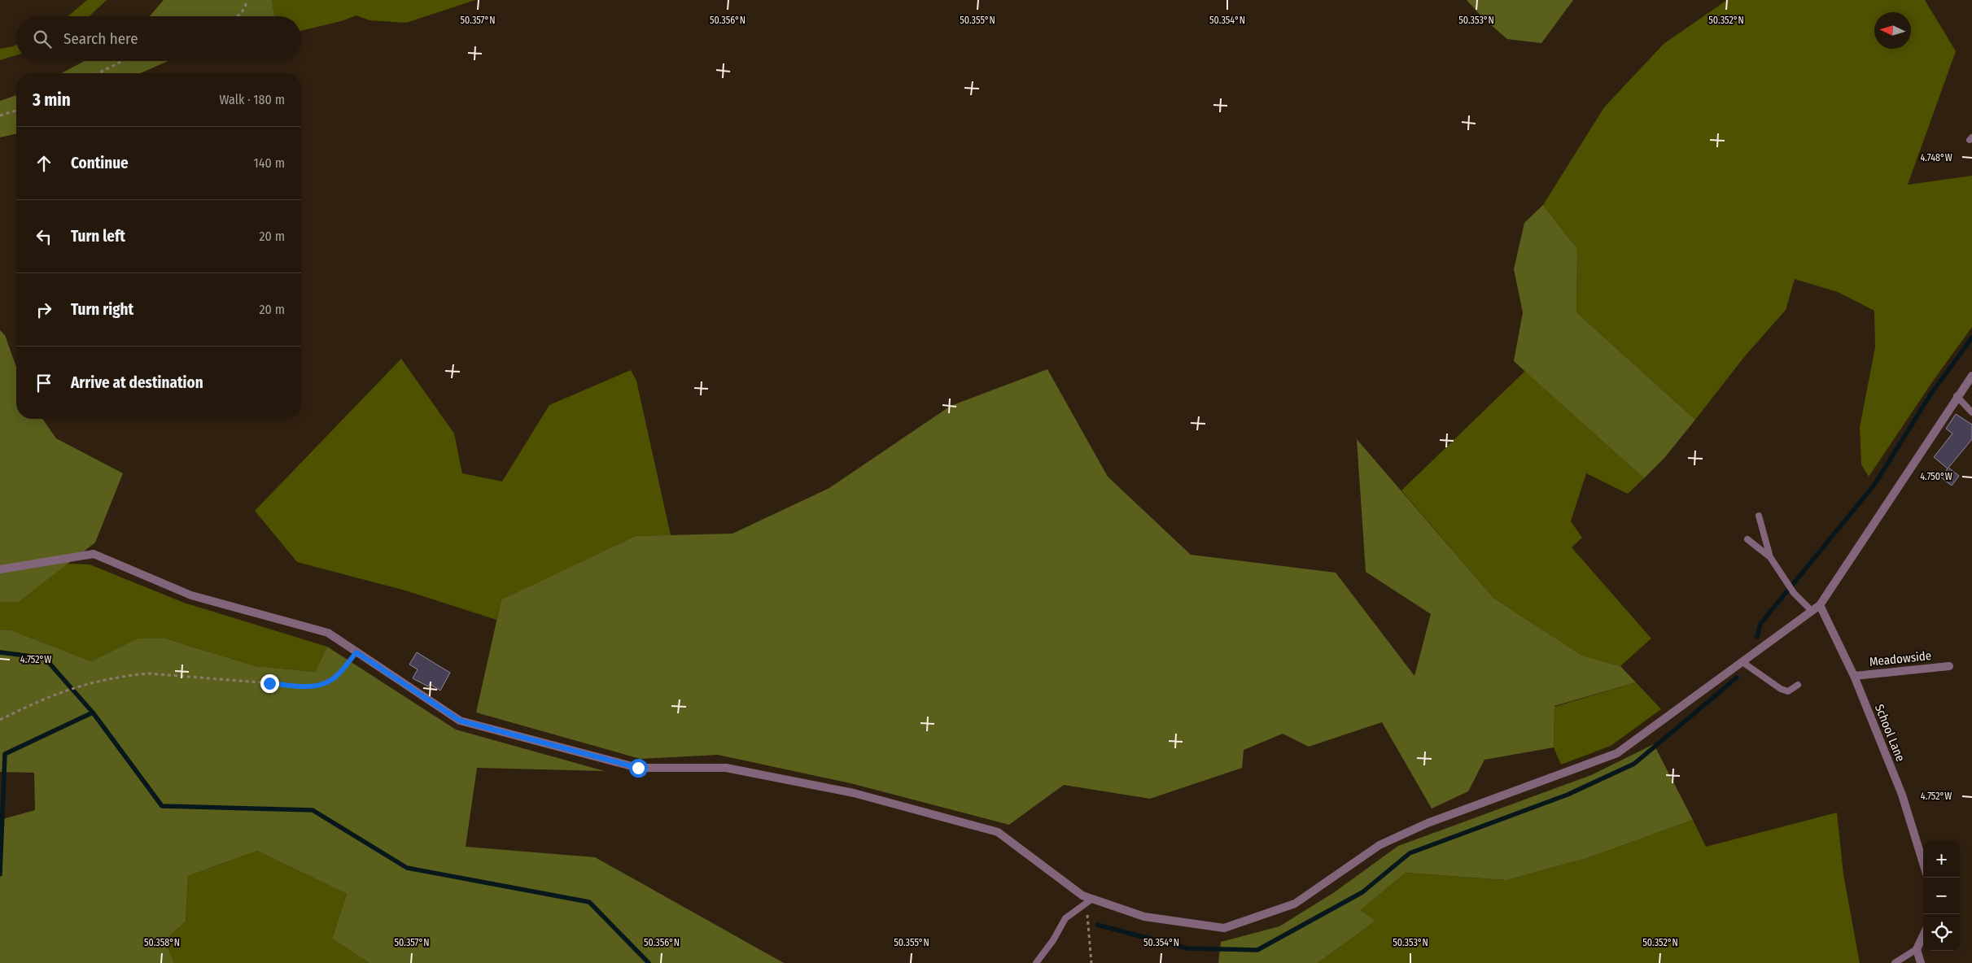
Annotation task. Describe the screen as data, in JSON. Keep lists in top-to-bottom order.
{
  "streets": {
    "street": ["Meadowside", "School Lane"]
  },
  "crossings": [
    ["Meadowside", "School Lane"]
  ],
  "north": "left",
  "page": {
    "search": "Search here",
    "heading": ["3 min", "Walk · 180 m"],
    "list": [
      ["Continue", "140 m"],
      ["Turn left", "20 m"],
      ["Turn right", "20 m"],
      "Arrive at destination"
    ],
    "map_buttons": ["+", "−"]
  },
  "coordinates": [
    "50.357°N",
    "50.356°N",
    "50.355°N",
    "50.354°N",
    "50.353°N",
    "50.352°N",
    "4.748°W",
    "4.750°W",
    "4.752°W",
    "50.358°N"
  ]
}
